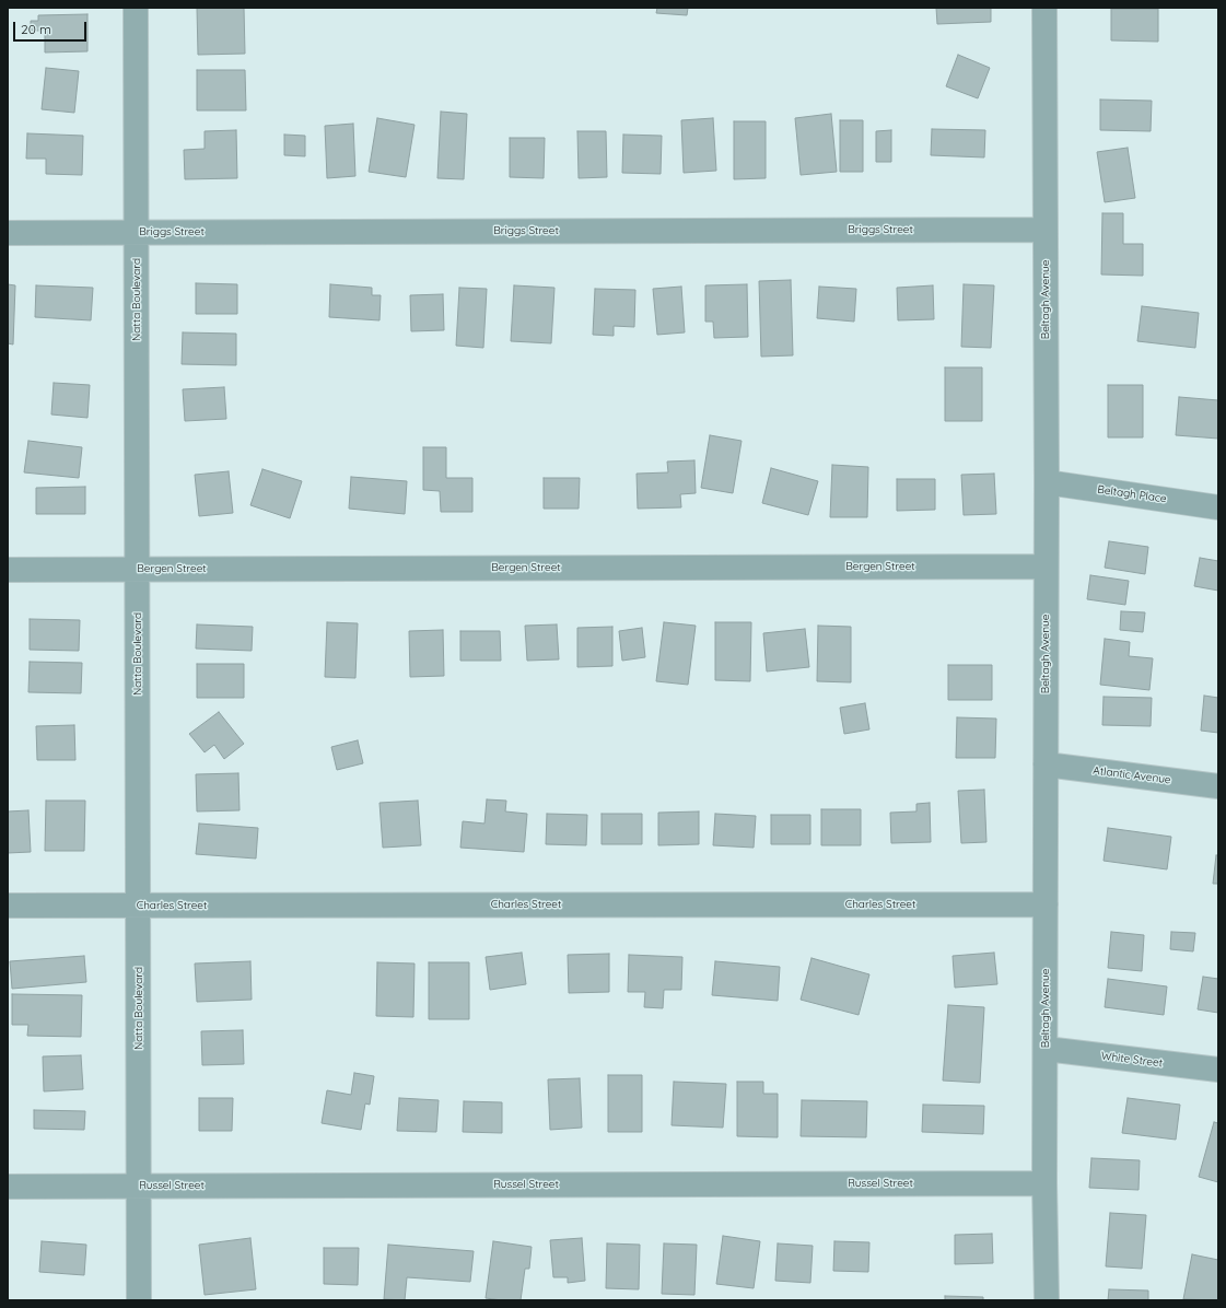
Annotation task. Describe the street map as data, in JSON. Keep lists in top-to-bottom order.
{
  "streets": {
    "street": [
      "Briggs Street",
      "Natta Boulevard",
      "Beltagh Avenue",
      "Beltagh Place",
      "Bergen Street",
      "Atlantic Avenue",
      "Charles Street",
      "White Street",
      "Russel Street"
    ]
  },
  "crossings": [
    ["Briggs Street", "Natta Boulevard"],
    ["Briggs Street", "Beltagh Avenue"],
    ["Natta Boulevard", "Bergen Street"],
    ["Natta Boulevard", "Charles Street"],
    ["Natta Boulevard", "Russel Street"],
    ["Beltagh Avenue", "Beltagh Place"],
    ["Beltagh Avenue", "Bergen Street"],
    ["Beltagh Avenue", "Atlantic Avenue"],
    ["Beltagh Avenue", "Charles Street"],
    ["Beltagh Avenue", "White Street"],
    ["Beltagh Avenue", "Russel Street"]
  ],
  "scale_bar": "20 m"
}
